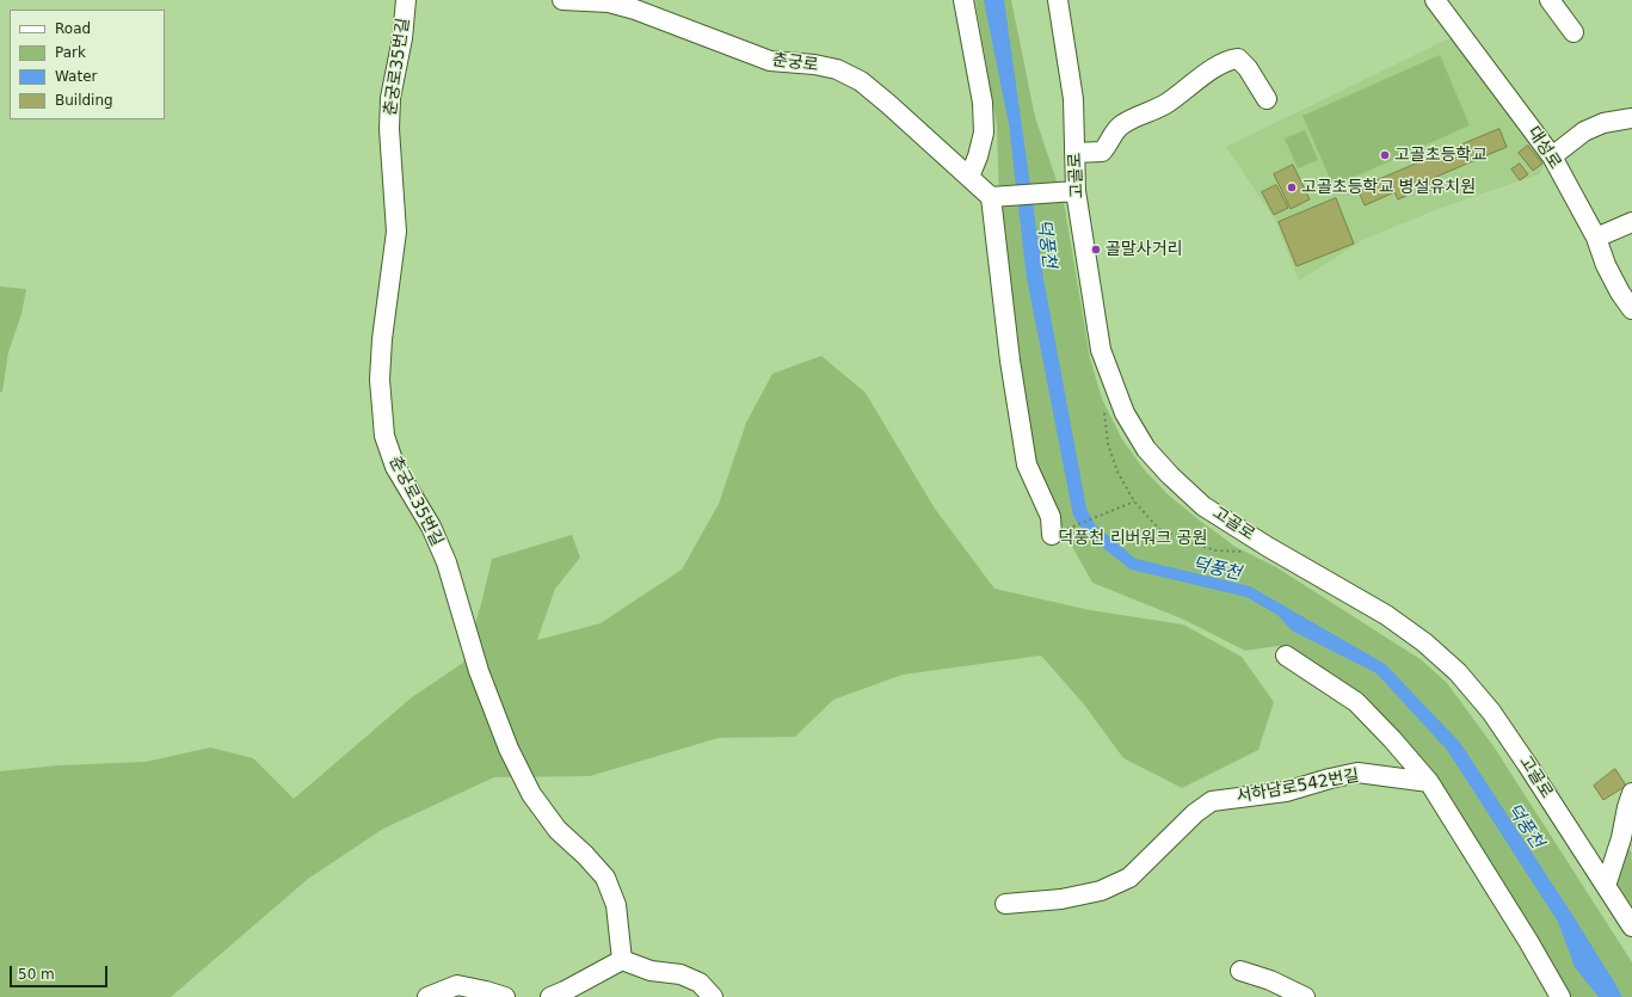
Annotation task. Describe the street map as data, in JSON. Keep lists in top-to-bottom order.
{
  "streets": {
    "street": [
      "춘궁로",
      "춘궁로35번길",
      "대성로",
      "고골로",
      "서하남로542번길"
    ]
  },
  "water": ["덕풍천"],
  "parks": ["덕풍천 리버워크 공원"],
  "places": ["고골초등학교", "고골초등학교 병설유치원", "골말사거리"],
  "legend": [
    "Road",
    "Park",
    "Water",
    "Building"
  ],
  "scale_bar": "50 m"
}
